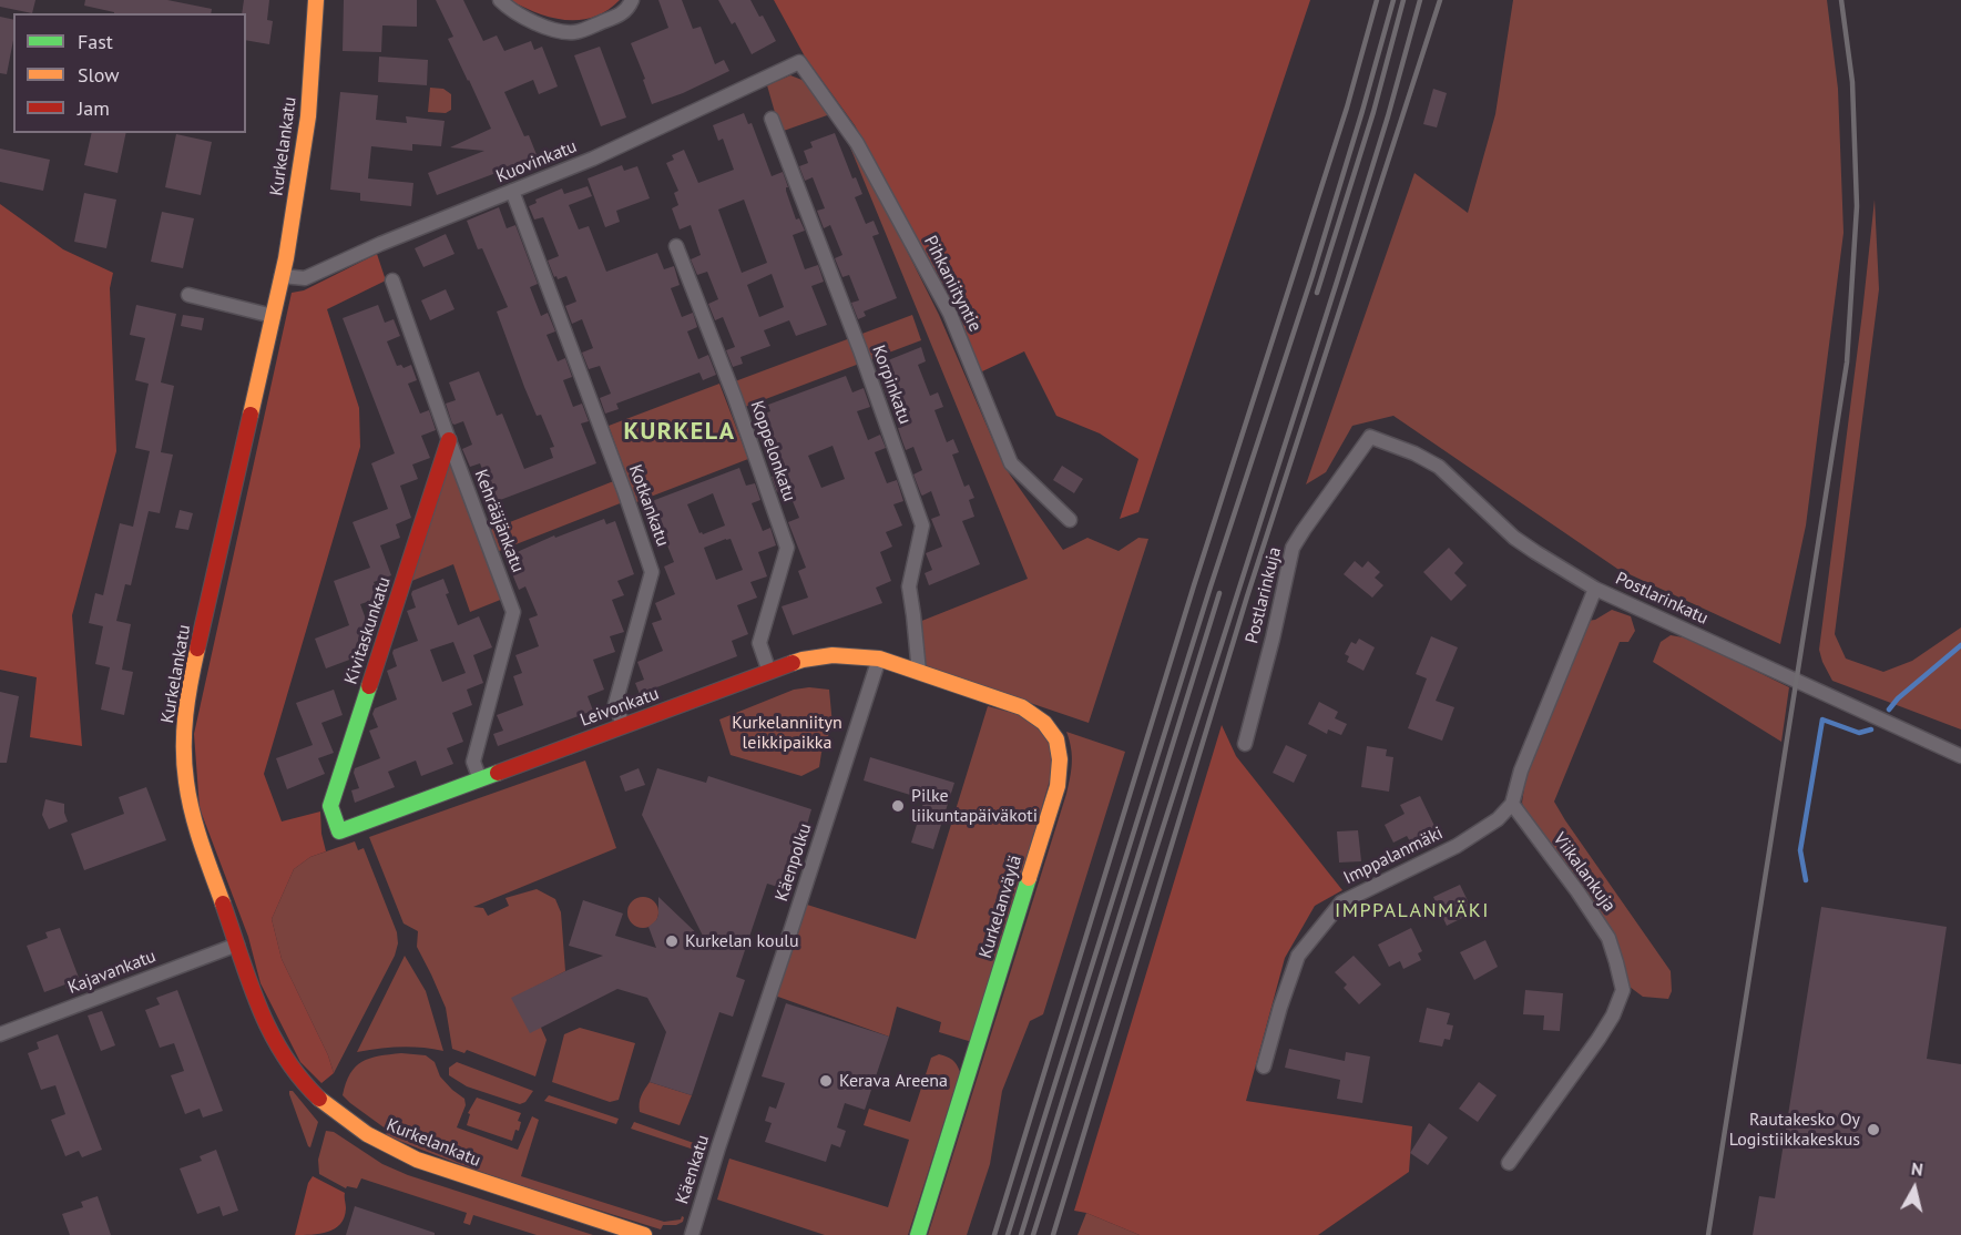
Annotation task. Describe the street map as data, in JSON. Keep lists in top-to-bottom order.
{
  "streets": {
    "street": [
      "Kurkelankatu",
      "Kuovinkatu",
      "Pihkaniityntie",
      "Korpinkatu",
      "Koppelonkatu",
      "Kotkankatu",
      "Kehrääjänkatu",
      "Postlarinkuja",
      "Postlarinkatu",
      "Kivitaskunkatu",
      "Leivonkatu",
      "Imppalanmäki",
      "Käenpolku",
      "Viikalankuja",
      "Kurkelanväylä",
      "Kajavankatu",
      "Käenkatu"
    ]
  },
  "crossings": [
    ["Kurkelankatu", "Kuovinkatu"],
    ["Kurkelankatu", "Kajavankatu"],
    ["Kuovinkatu", "Pihkaniityntie"],
    ["Kuovinkatu", "Kotkankatu"],
    ["Korpinkatu", "Leivonkatu"],
    ["Korpinkatu", "Kurkelanväylä"],
    ["Koppelonkatu", "Leivonkatu"],
    ["Kotkankatu", "Leivonkatu"],
    ["Kehrääjänkatu", "Kivitaskunkatu"],
    ["Kehrääjänkatu", "Leivonkatu"],
    ["Postlarinkuja", "Postlarinkatu"],
    ["Kivitaskunkatu", "Leivonkatu"],
    ["Leivonkatu", "Käenpolku"],
    ["Leivonkatu", "Kurkelanväylä"],
    ["Imppalanmäki", "Viikalankuja"],
    ["Käenpolku", "Käenkatu"]
  ],
  "districts": ["KURKELA", "IMPPALANMÄKI"],
  "parks": ["Kurkelanniityn leikkipaikka"],
  "places": [
    "Pilke liikuntapäiväkoti",
    "Kurkelan koulu",
    "Kerava Areena",
    "Rautakesko Oy Logistiikkakeskus"
  ],
  "legend": ["Fast", "Slow", "Jam"],
  "north": "top"
}
